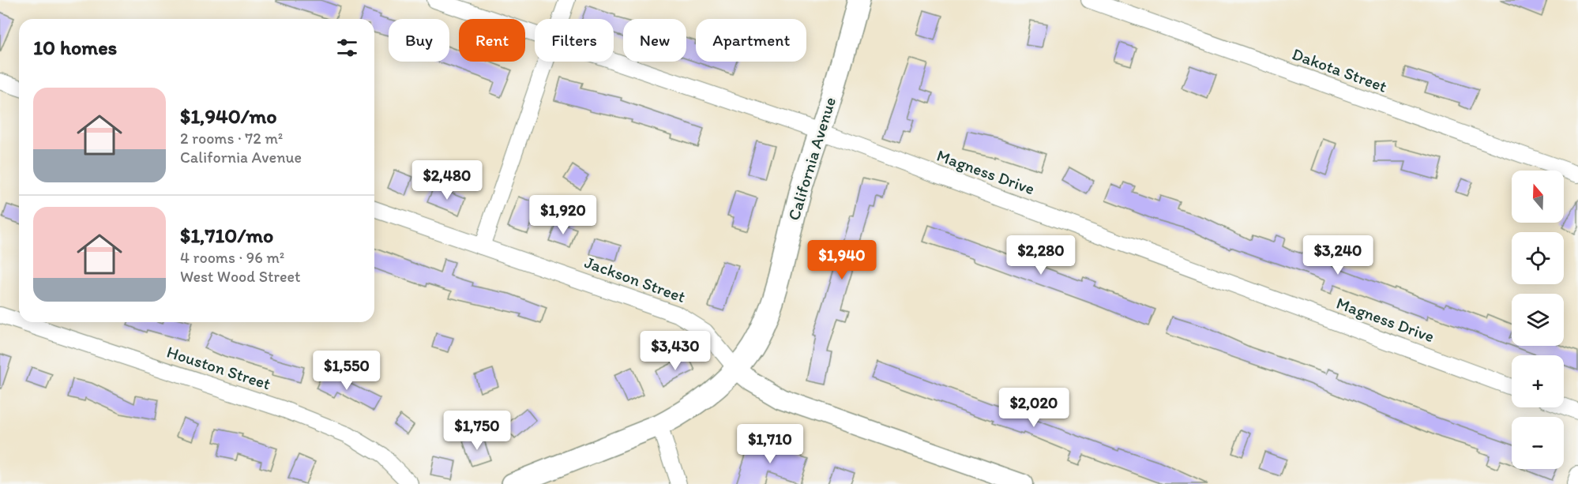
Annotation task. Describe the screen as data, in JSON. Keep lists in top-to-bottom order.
{
  "streets": {
    "main road": ["California Avenue"],
    "street": [
      "Dakota Street",
      "Magness Drive",
      "Jackson Street",
      "Houston Street"
    ]
  },
  "crossings": [
    ["California Avenue", "Magness Drive"],
    ["California Avenue", "Jackson Street"]
  ],
  "north": "top",
  "page": {
    "chip": [
      "Buy",
      "Rent",
      "Filters",
      "New",
      "Apartment"
    ],
    "heading": "10 homes",
    "list": [
      {
        "name": "$1,940/mo",
        "note": "2 rooms · 72 m² · California Avenue"
      },
      {
        "name": "$1,710/mo",
        "note": "4 rooms · 96 m² · West Wood Street"
      }
    ],
    "price": [
      "$2,480",
      "$1,920",
      "$2,280",
      "$3,240",
      "$1,940",
      "$3,430",
      "$1,550",
      "$2,020",
      "$1,750",
      "$1,710"
    ],
    "map_buttons": ["+", "−"]
  }
}
